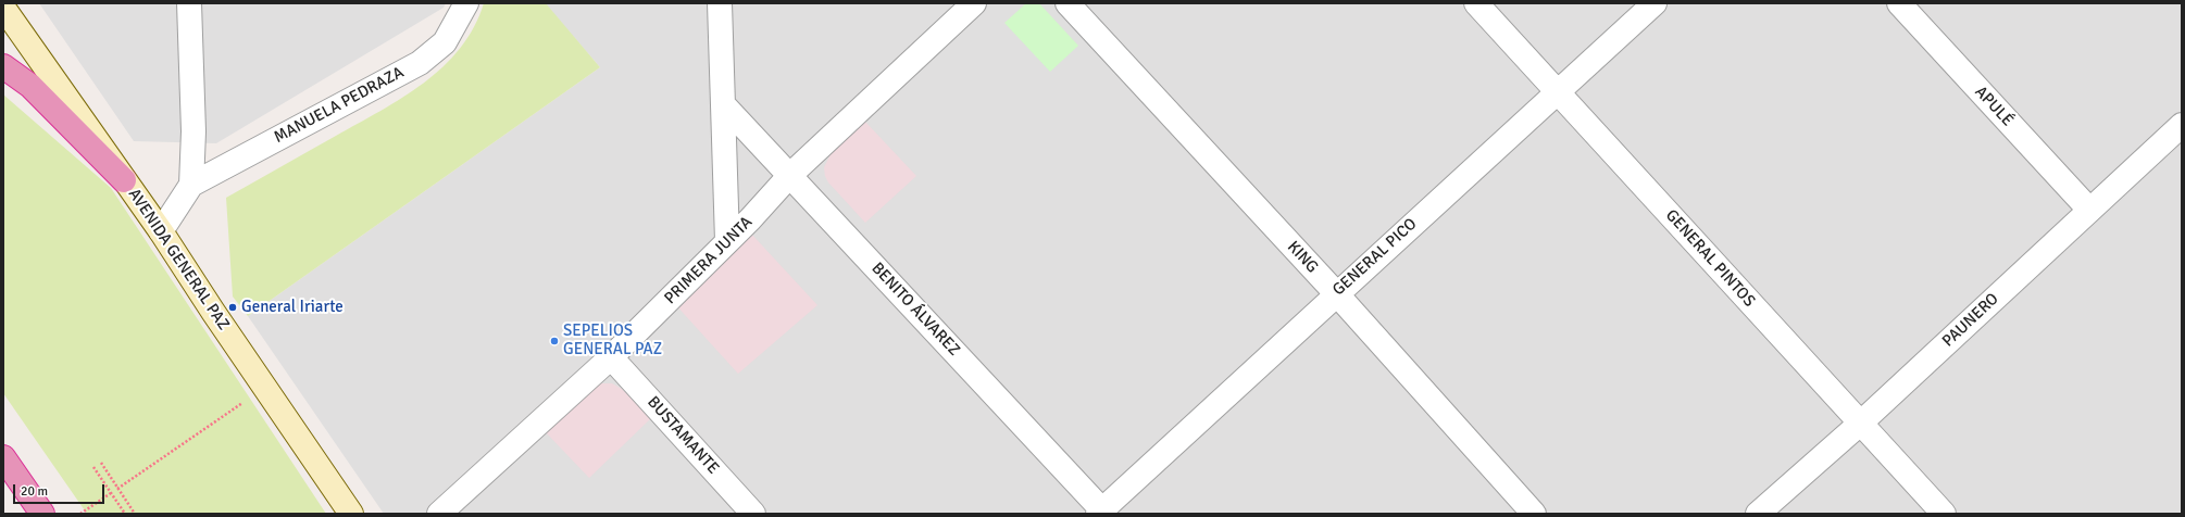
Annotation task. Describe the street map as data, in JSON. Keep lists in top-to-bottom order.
{
  "streets": {
    "street": [
      "MANUELA PEDRAZA",
      "APULÉ",
      "KING",
      "GENERAL PICO",
      "GENERAL PINTOS",
      "AVENIDA GENERAL PAZ",
      "PRIMERA JUNTA",
      "BENITO ÁLVAREZ",
      "PAUNERO",
      "BUSTAMANTE"
    ]
  },
  "crossings": [
    ["APULÉ", "PAUNERO"],
    ["KING", "GENERAL PICO"],
    ["GENERAL PICO", "GENERAL PINTOS"],
    ["GENERAL PICO", "BENITO ÁLVAREZ"],
    ["GENERAL PINTOS", "PAUNERO"],
    ["PRIMERA JUNTA", "BENITO ÁLVAREZ"],
    ["PRIMERA JUNTA", "BUSTAMANTE"]
  ],
  "places": ["General Iriarte", "SEPELIOS GENERAL PAZ"],
  "scale_bar": "20 m"
}
